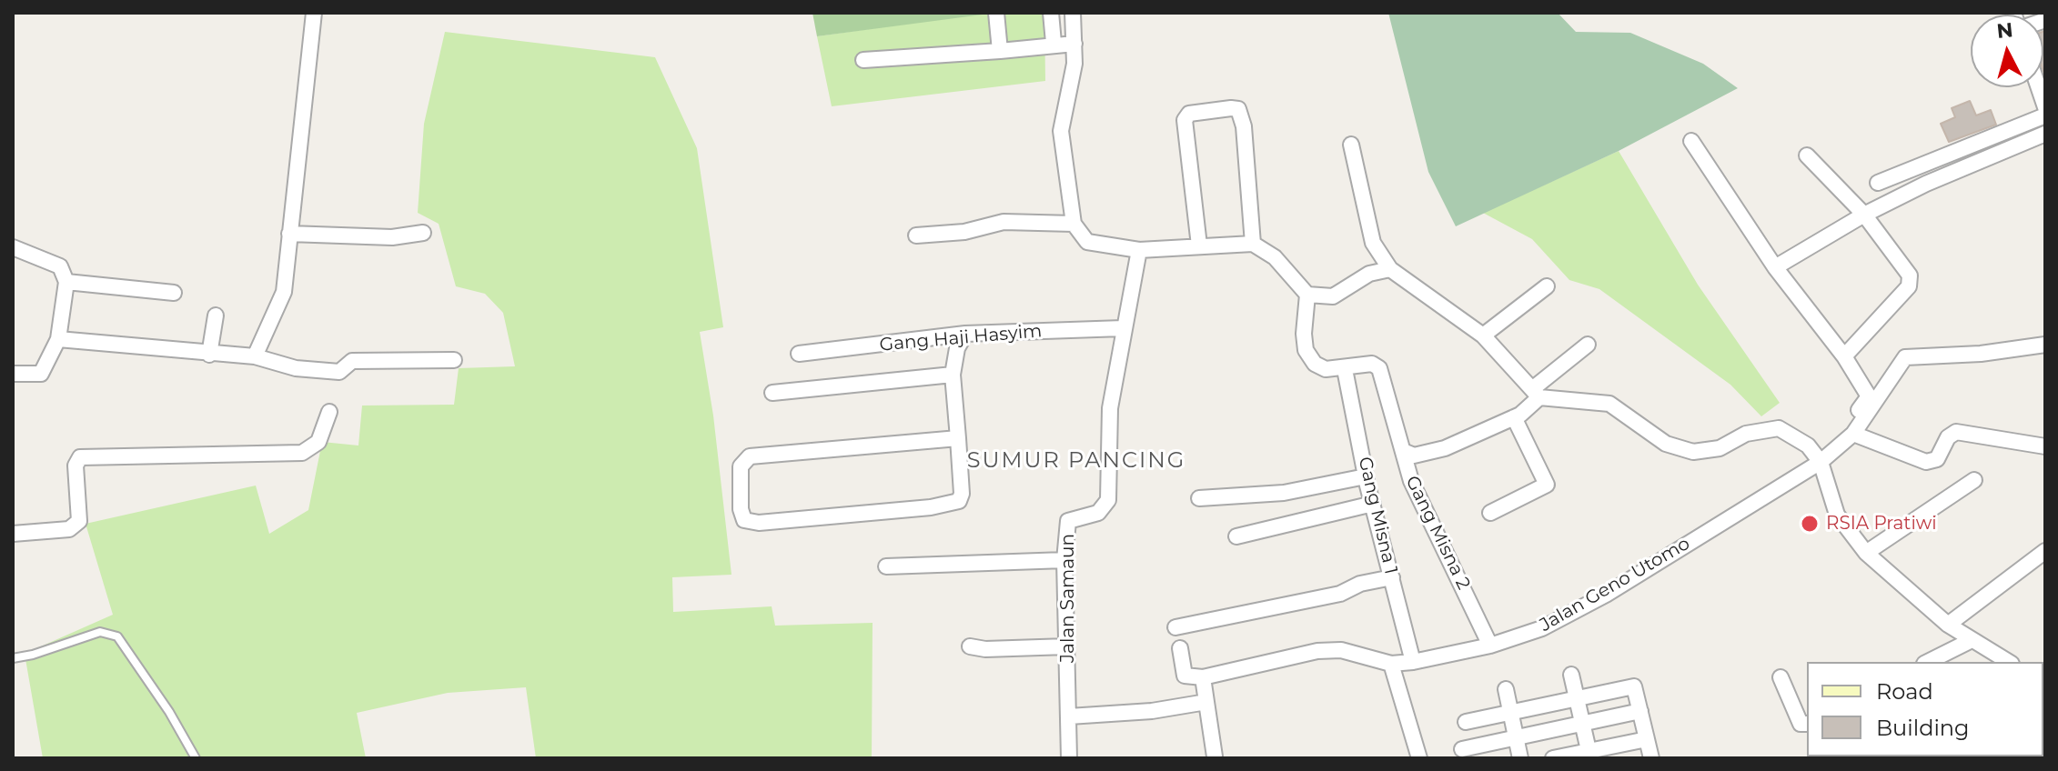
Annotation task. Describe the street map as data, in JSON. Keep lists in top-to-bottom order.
{
  "streets": {
    "street": [
      "Gang Haji Hasyim",
      "Gang Misna 1",
      "Gang Misna 2",
      "Jalan Geno Utomo",
      "Jalan Samaun"
    ]
  },
  "crossings": [
    ["Gang Haji Hasyim", "Jalan Samaun"],
    ["Gang Misna 1", "Gang Misna 2"],
    ["Gang Misna 1", "Jalan Geno Utomo"],
    ["Gang Misna 2", "Jalan Geno Utomo"]
  ],
  "districts": ["SUMUR PANCING"],
  "places": ["RSIA Pratiwi"],
  "legend": ["Road", "Building"],
  "north": "top"
}
